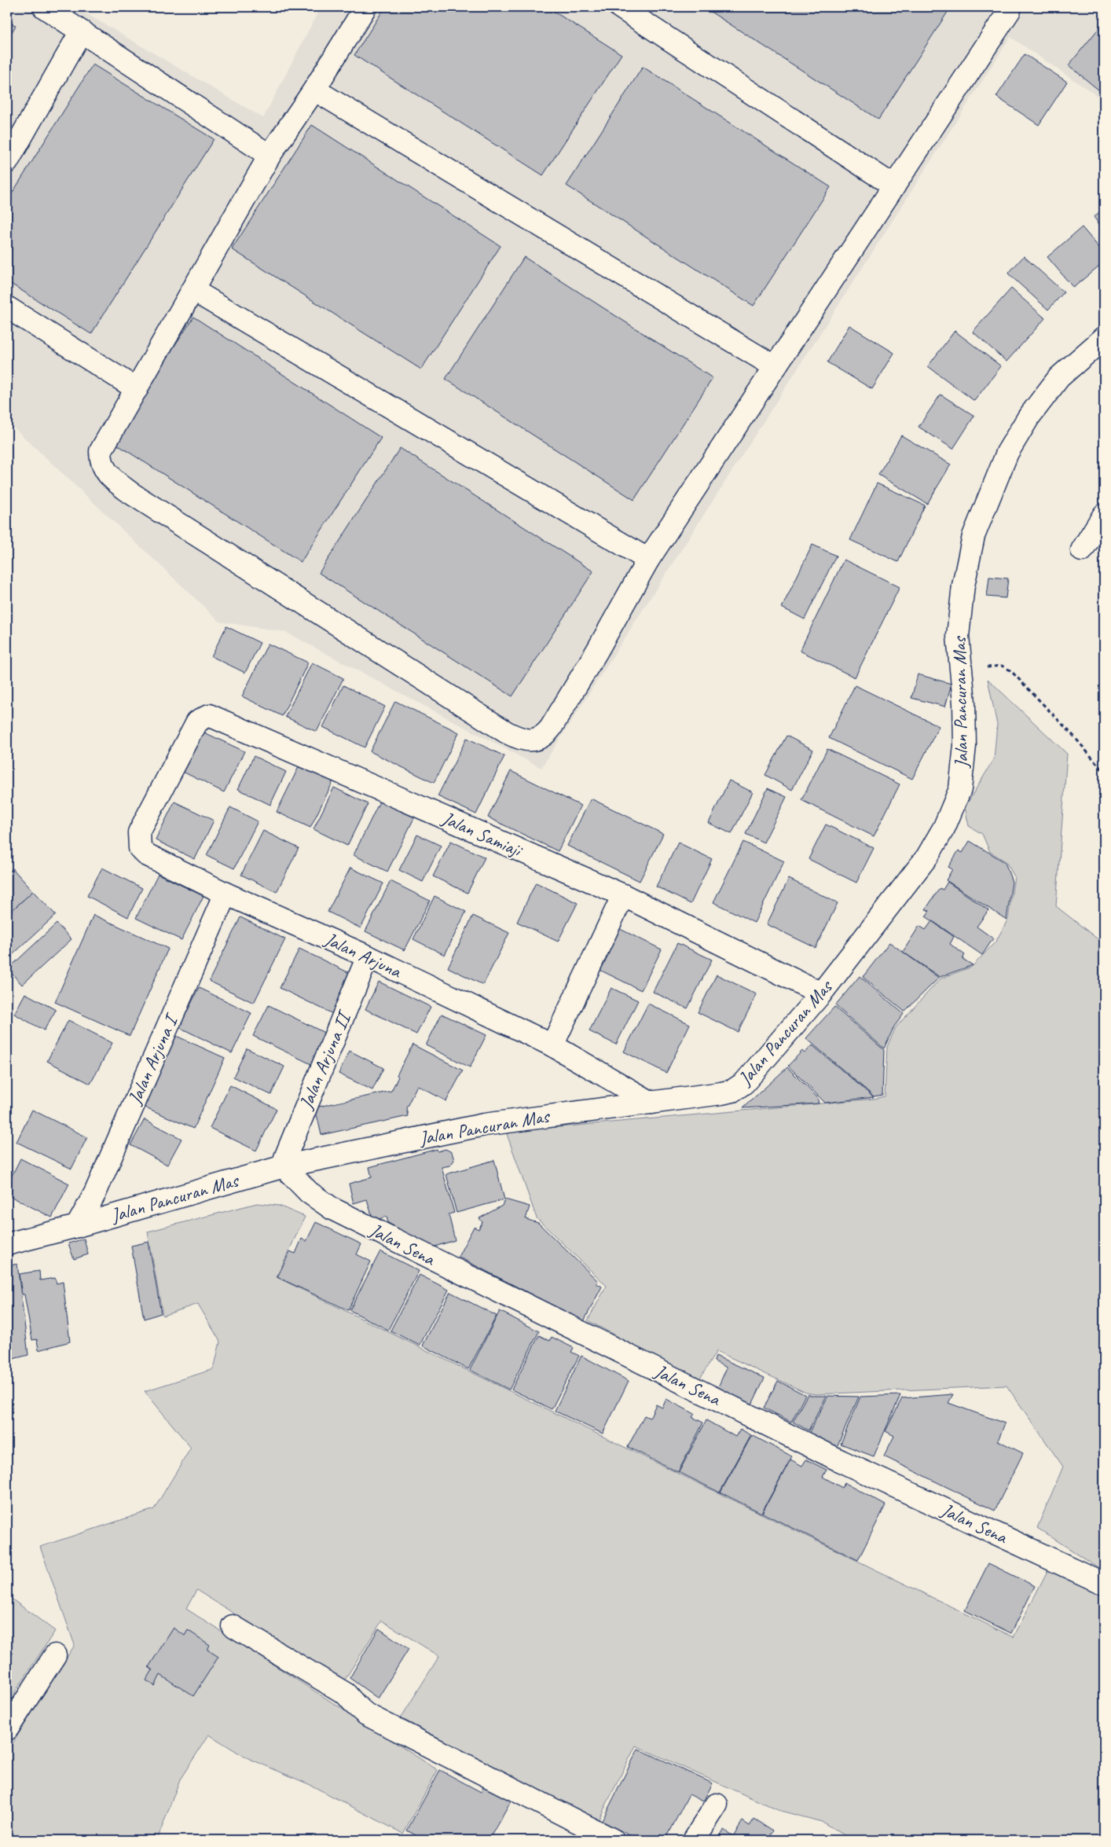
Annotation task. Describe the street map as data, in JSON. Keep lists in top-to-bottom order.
{
  "streets": {
    "street": [
      "Jalan Pancuran Mas",
      "Jalan Samiaji",
      "Jalan Arjuna",
      "Jalan Arjuna I",
      "Jalan Arjuna II",
      "Jalan Sena"
    ]
  },
  "crossings": [
    ["Jalan Pancuran Mas", "Jalan Samiaji"],
    ["Jalan Pancuran Mas", "Jalan Arjuna"],
    ["Jalan Pancuran Mas", "Jalan Arjuna I"],
    ["Jalan Pancuran Mas", "Jalan Arjuna II"],
    ["Jalan Pancuran Mas", "Jalan Sena"],
    ["Jalan Samiaji", "Jalan Arjuna"],
    ["Jalan Arjuna", "Jalan Arjuna I"],
    ["Jalan Arjuna", "Jalan Arjuna II"],
    ["Jalan Arjuna II", "Jalan Sena"]
  ]
}
